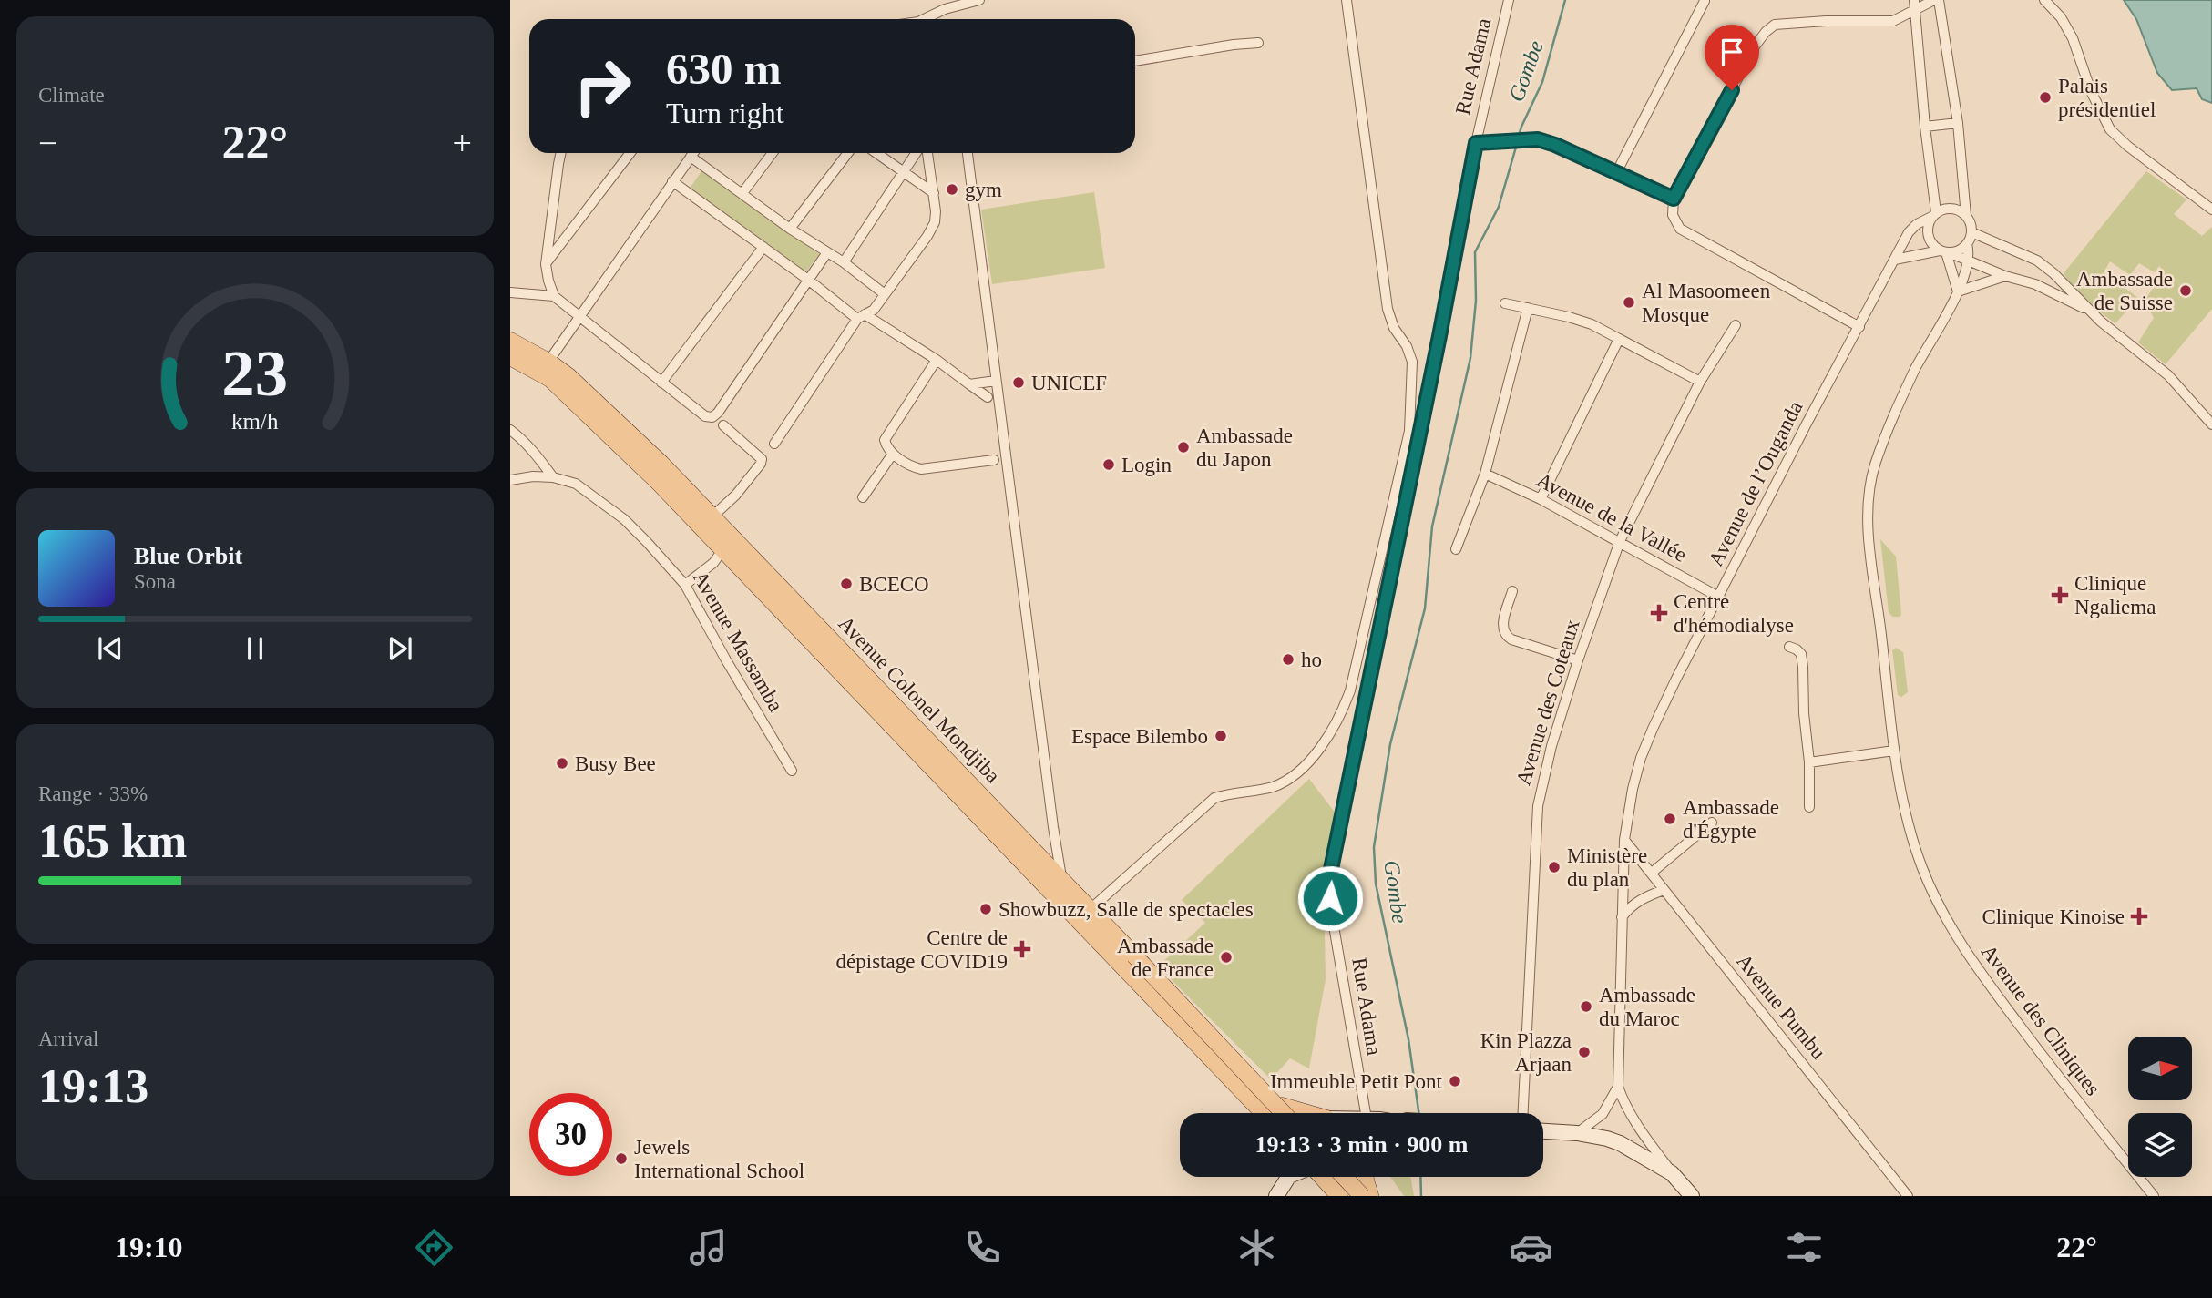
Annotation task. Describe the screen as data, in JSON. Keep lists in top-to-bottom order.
{
  "streets": {
    "main road": ["Avenue Colonel Mondjiba"],
    "street": [
      "Rue Adama",
      "Avenue de l’Ouganda",
      "Avenue de la Vallée",
      "Avenue Massamba",
      "Avenue des Coteaux",
      "Avenue Pumbu",
      "Avenue des Cliniques"
    ]
  },
  "crossings": [
    ["Avenue de l’Ouganda", "Avenue de la Vallée"],
    ["Avenue de l’Ouganda", "Avenue Pumbu"],
    ["Avenue de la Vallée", "Avenue des Coteaux"]
  ],
  "water": ["Gombe"],
  "places": {
    "other": [
      "Palais présidentiel",
      "gym",
      "Ambassade de Suisse",
      "Al Masoomeen Mosque",
      "UNICEF",
      "Ambassade du Japon",
      "Login",
      "BCECO",
      "ho",
      "Espace Bilembo",
      "Busy Bee",
      "Ambassade d'Égypte",
      "Ministère du plan",
      "Showbuzz, Salle de spectacles",
      "Ambassade de France",
      "Ambassade du Maroc",
      "Kin Plazza Arjaan",
      "Immeuble Petit Pont",
      "Jewels International School"
    ],
    "health": [
      "Clinique Ngaliema",
      "Centre d'hémodialyse",
      "Clinique Kinoise",
      "Centre de dépistage COVID19"
    ]
  },
  "north": "right",
  "page": {
    "tile": [
      "Climate",
      ["Range · 33%", "165 km"],
      ["Arrival", "19:13"]
    ],
    "turn": ["630 m", "Turn right"],
    "heat": ["−", "22°", "+"],
    "song": ["Blue Orbit", "Sona"],
    "limit": "30",
    "trip": "19:13 · 3 min · 900 m",
    "tabs": ["19:10", "22°"],
    "gauge": ["23", "km/h"]
  }
}
